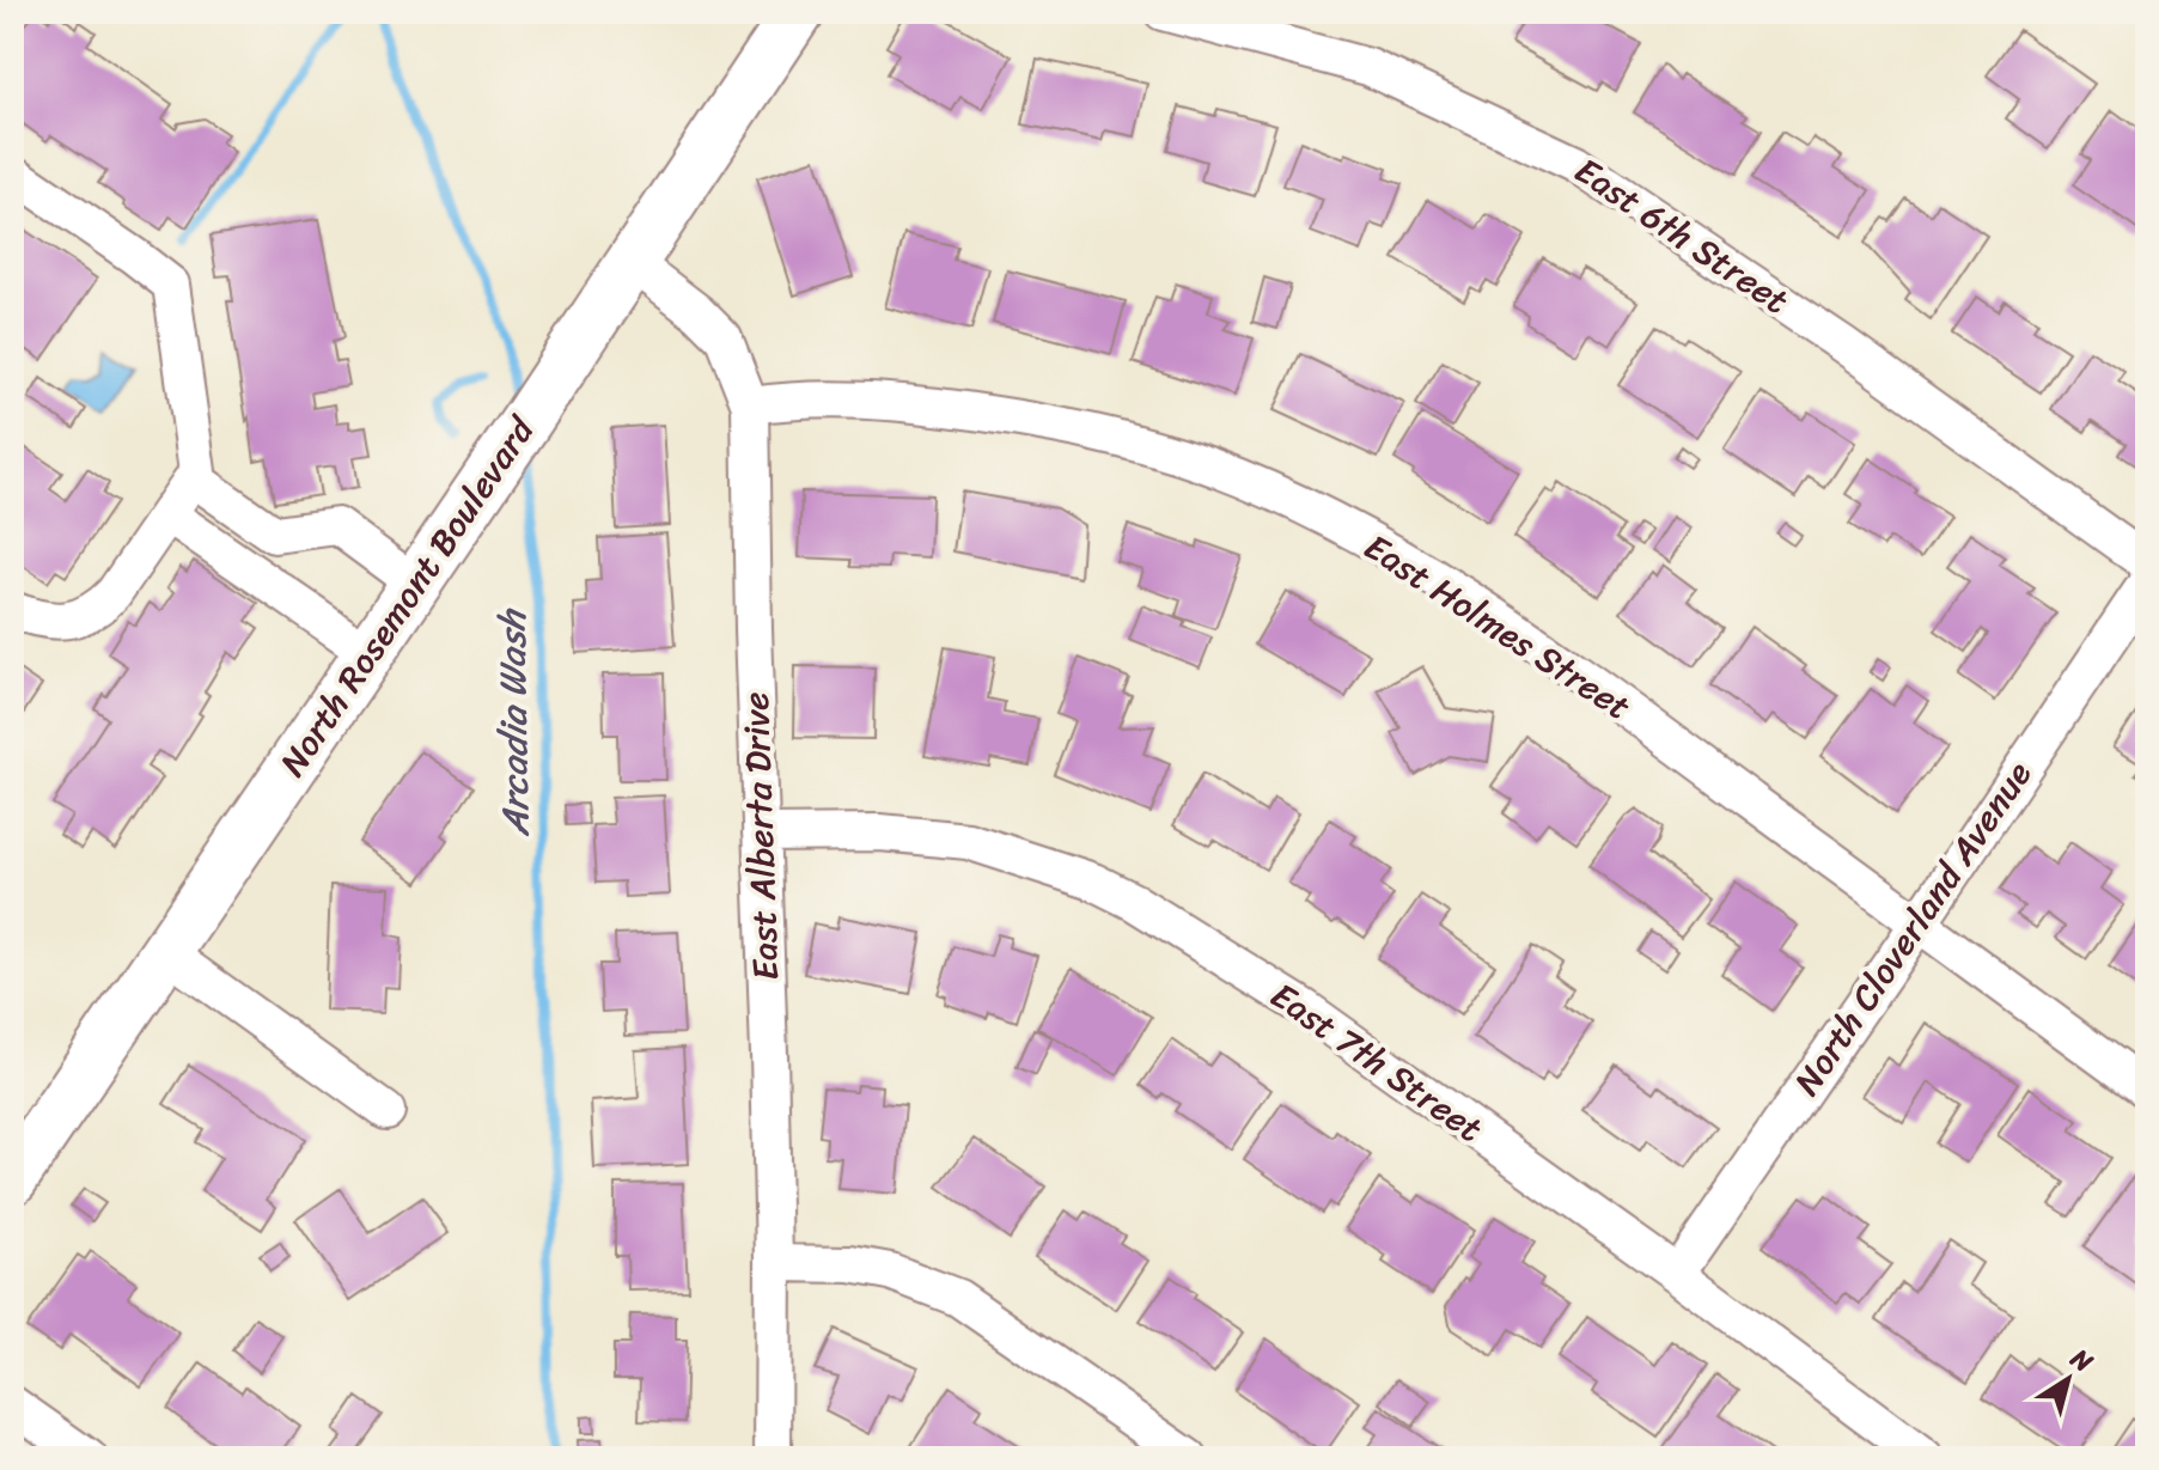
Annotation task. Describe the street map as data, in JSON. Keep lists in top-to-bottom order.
{
  "streets": {
    "street": [
      "East 6th Street",
      "North Rosemont Boulevard",
      "East Holmes Street",
      "East Alberta Drive",
      "North Cloverland Avenue",
      "East 7th Street"
    ]
  },
  "crossings": [
    ["North Rosemont Boulevard", "East Alberta Drive"],
    ["East Holmes Street", "East Alberta Drive"],
    ["East Holmes Street", "North Cloverland Avenue"],
    ["East Alberta Drive", "East 7th Street"],
    ["North Cloverland Avenue", "East 7th Street"]
  ],
  "water": ["Arcadia Wash"],
  "north": "top right"
}
